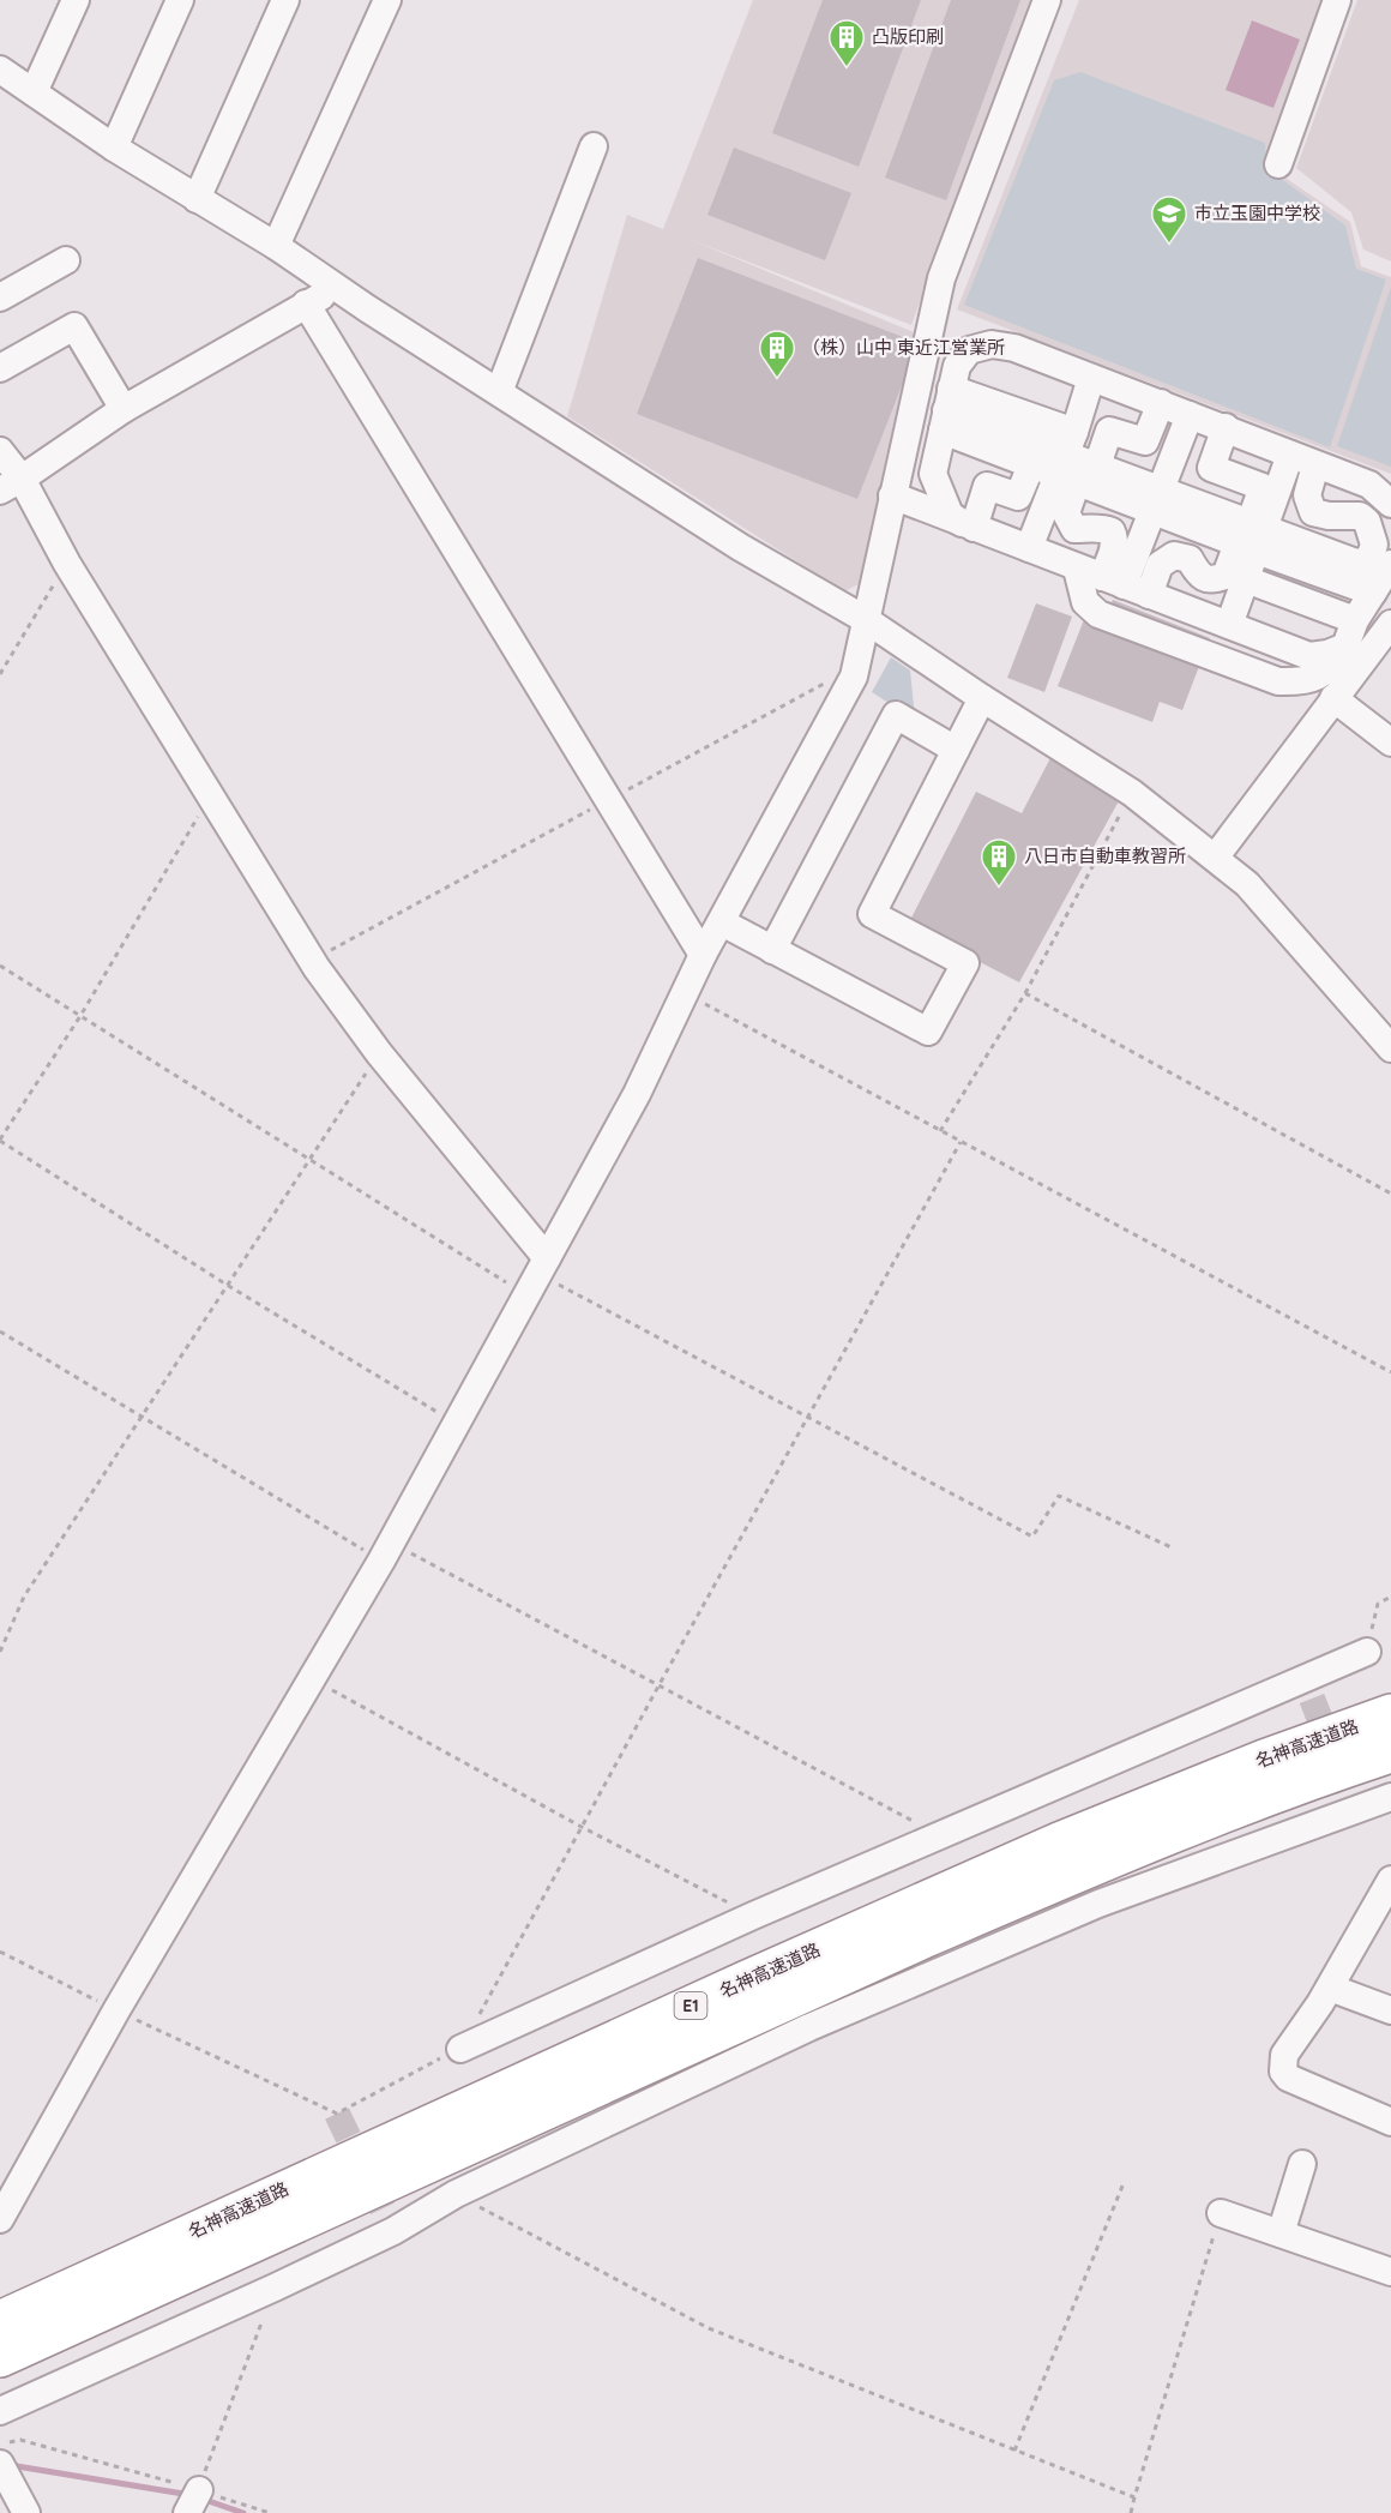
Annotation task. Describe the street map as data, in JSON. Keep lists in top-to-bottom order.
{
  "streets": {
    "highway": ["名神高速道路", "E1"]
  },
  "places": {
    "building": ["凸版印刷", "（株）山中 東近江営業所", "八日市自動車教習所"],
    "school or university": ["市立玉園中学校"]
  }
}
